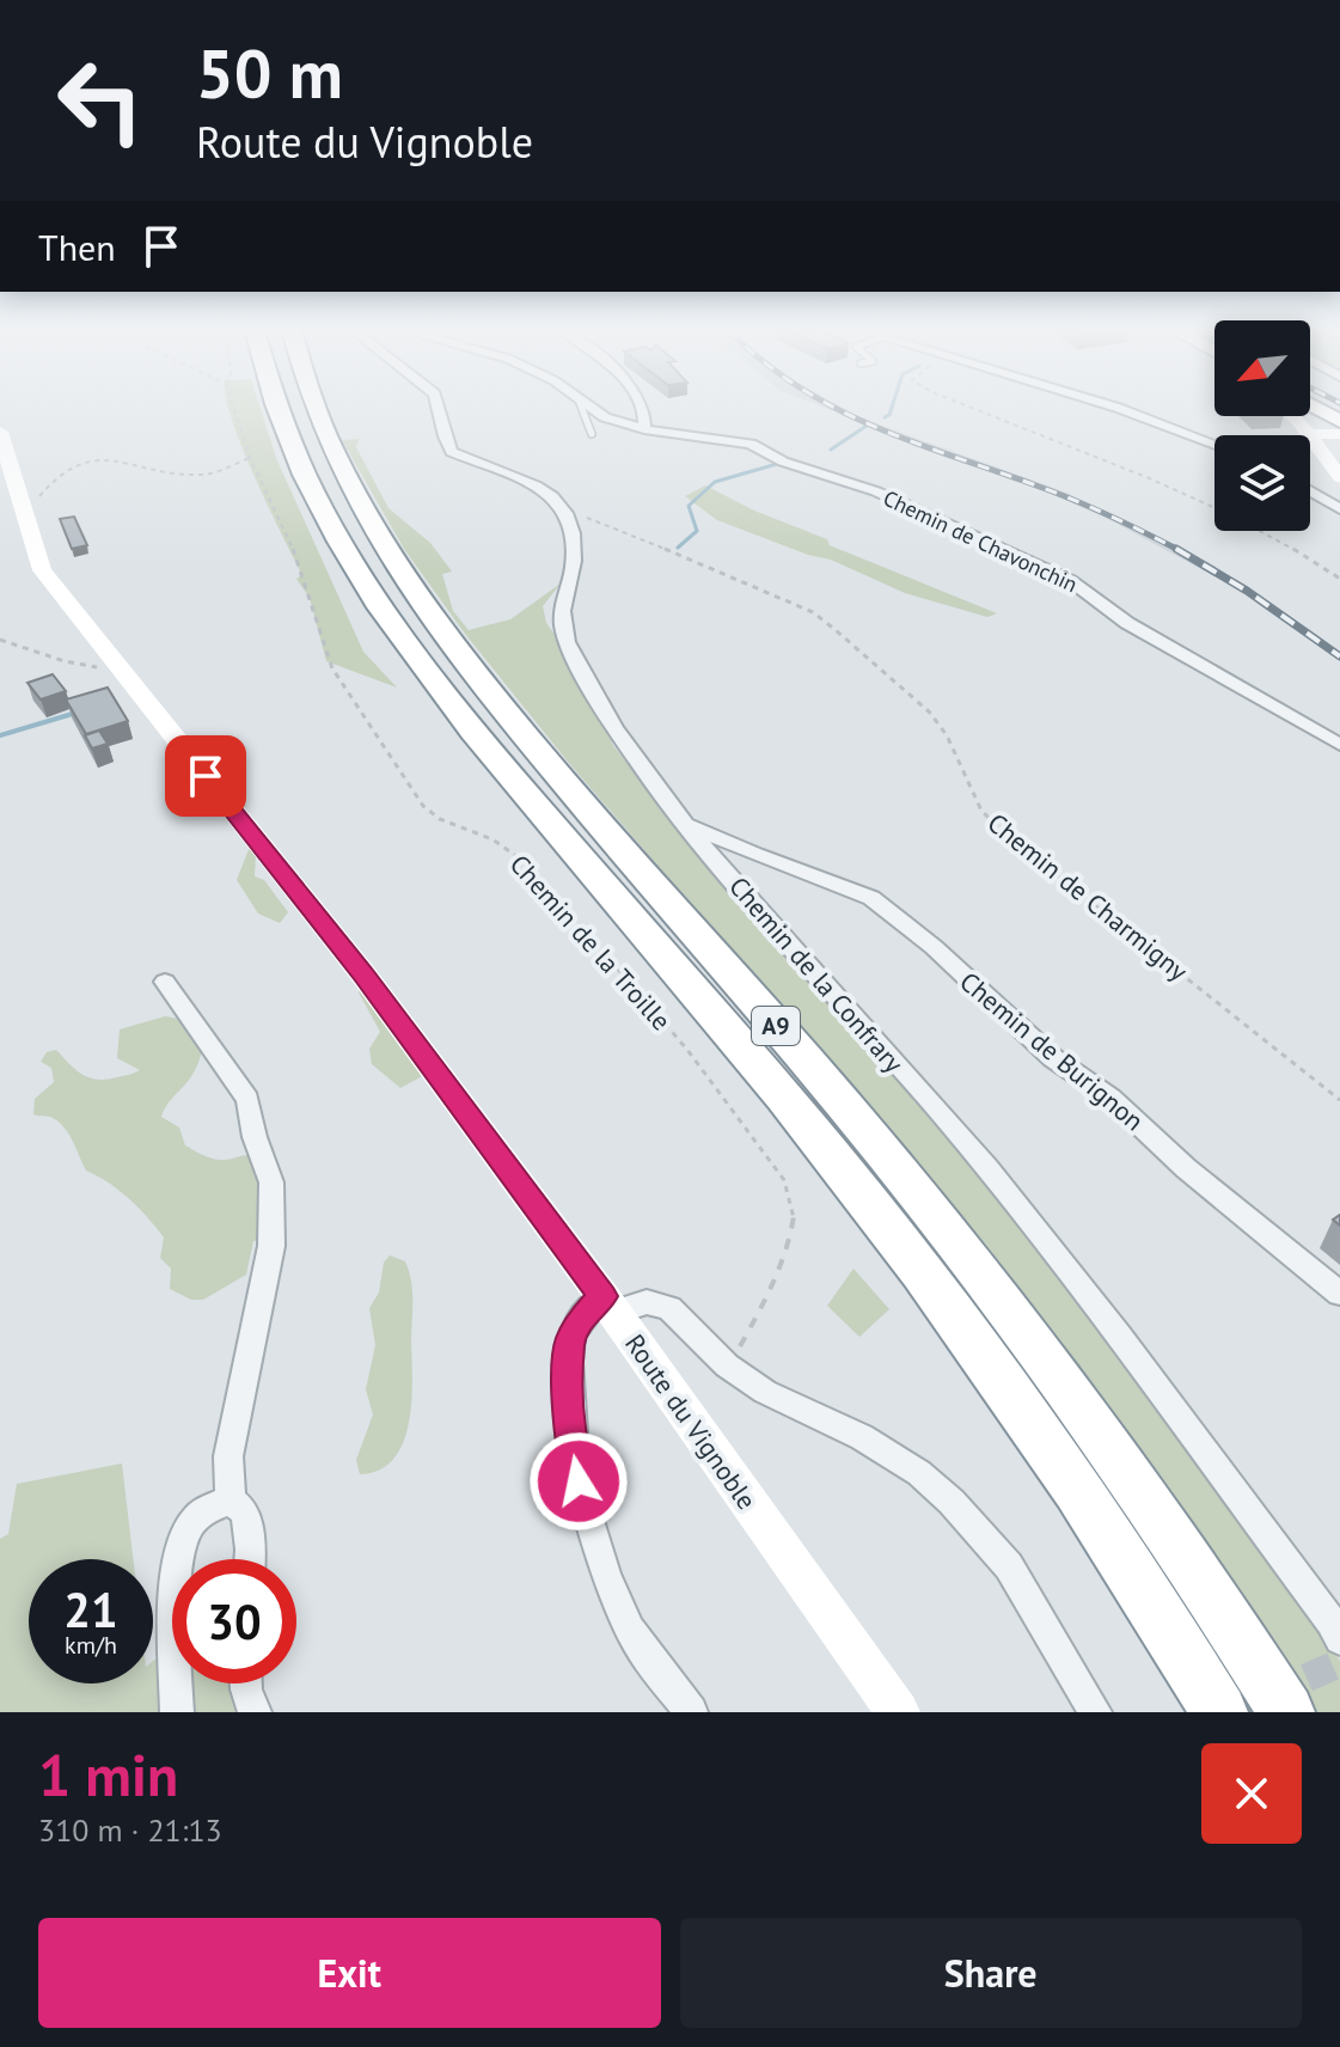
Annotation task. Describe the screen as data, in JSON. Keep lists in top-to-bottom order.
{
  "streets": {
    "highway": ["A9"],
    "street": [
      "Chemin de Chavonchin",
      "Chemin de la Confrary",
      "Chemin de Burignon",
      "Route du Vignoble"
    ],
    "path": ["Chemin de Charmigny", "Chemin de la Troille"]
  },
  "crossings": [
    ["Chemin de Charmigny", "Chemin de la Confrary"],
    ["Chemin de la Confrary", "Chemin de Burignon"]
  ],
  "north": "bottom left",
  "page": {
    "turn": ["50 m", "Route du Vignoble"],
    "then": "Then",
    "speed": "21 km/h",
    "limit": "30",
    "heading": ["1 min", "310 m · 21:13"],
    "buttons": ["Exit", "Share"]
  }
}
